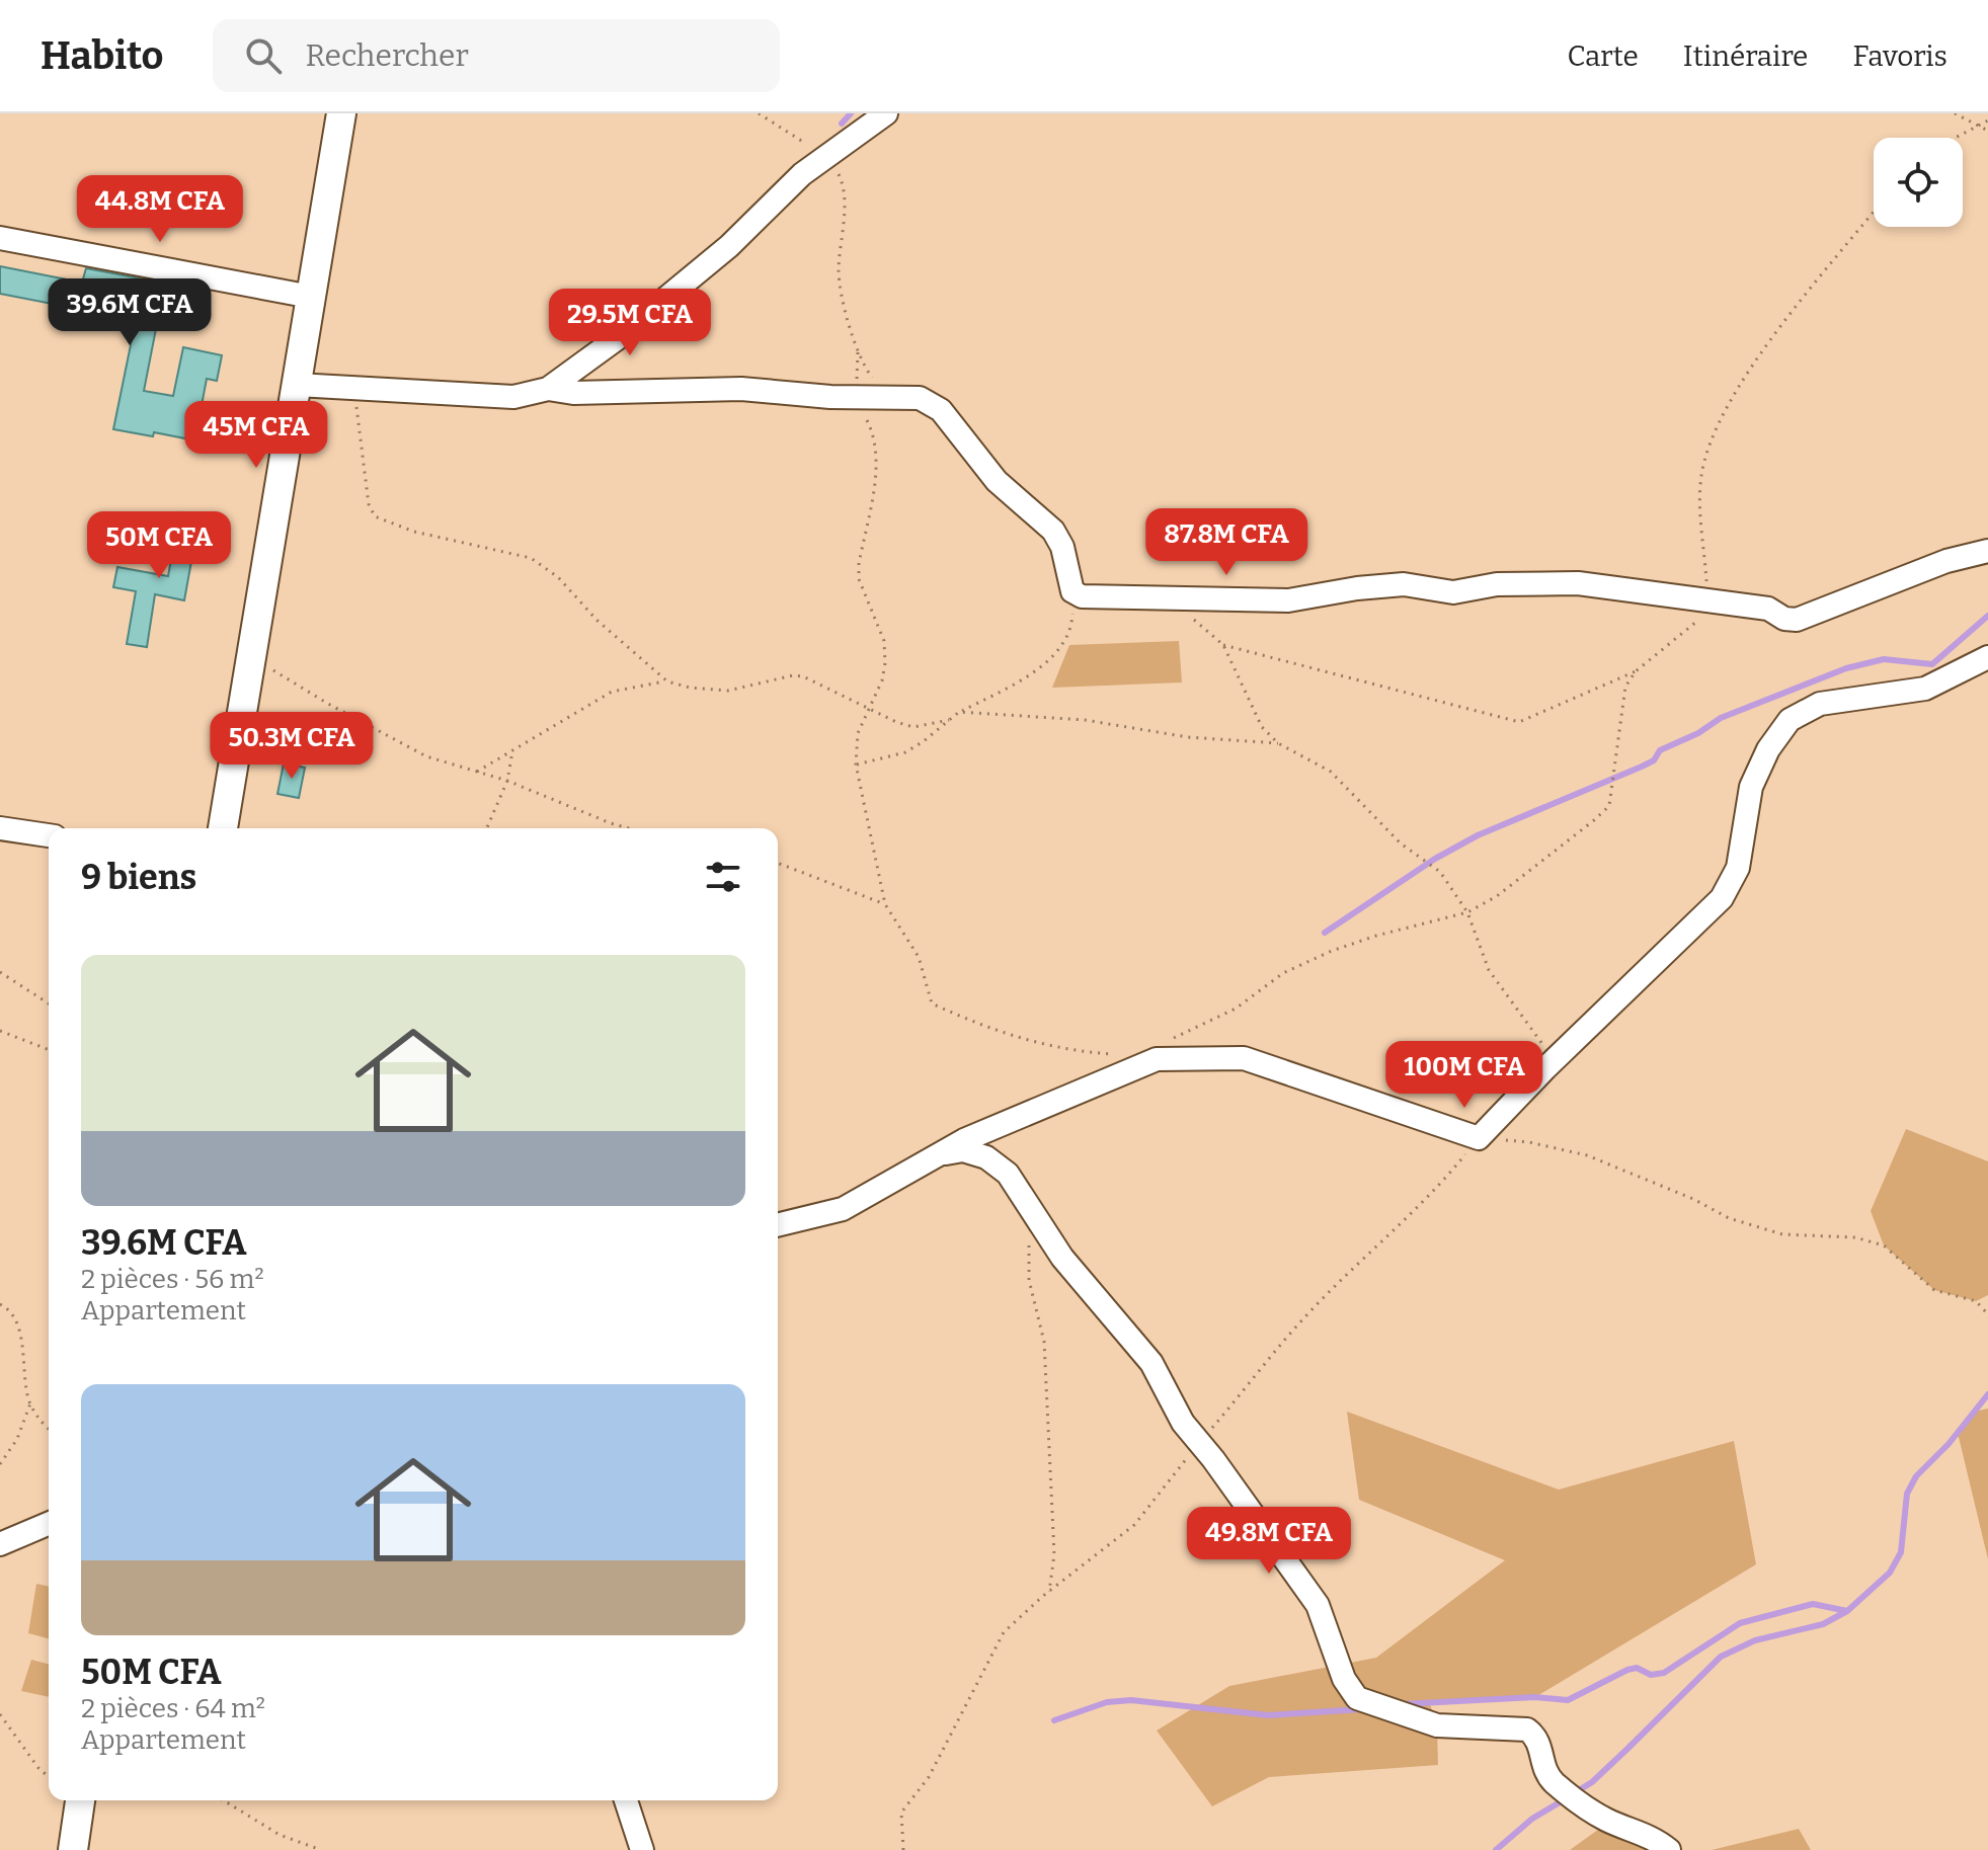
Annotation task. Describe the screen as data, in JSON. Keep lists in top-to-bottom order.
{
  "page": {
    "header": "Habito",
    "search": "Rechercher",
    "nav": ["Carte", "Itinéraire", "Favoris"],
    "price": [
      "44.8M CFA",
      "39.6M CFA",
      "29.5M CFA",
      "45M CFA",
      "87.8M CFA",
      "50M CFA",
      "50.3M CFA",
      "100M CFA",
      "49.8M CFA"
    ],
    "heading": "9 biens",
    "list": [
      {
        "name": "39.6M CFA",
        "note": "2 pièces · 56 m² · Appartement"
      },
      {
        "name": "50M CFA",
        "note": "2 pièces · 64 m² · Appartement"
      }
    ]
  }
}
